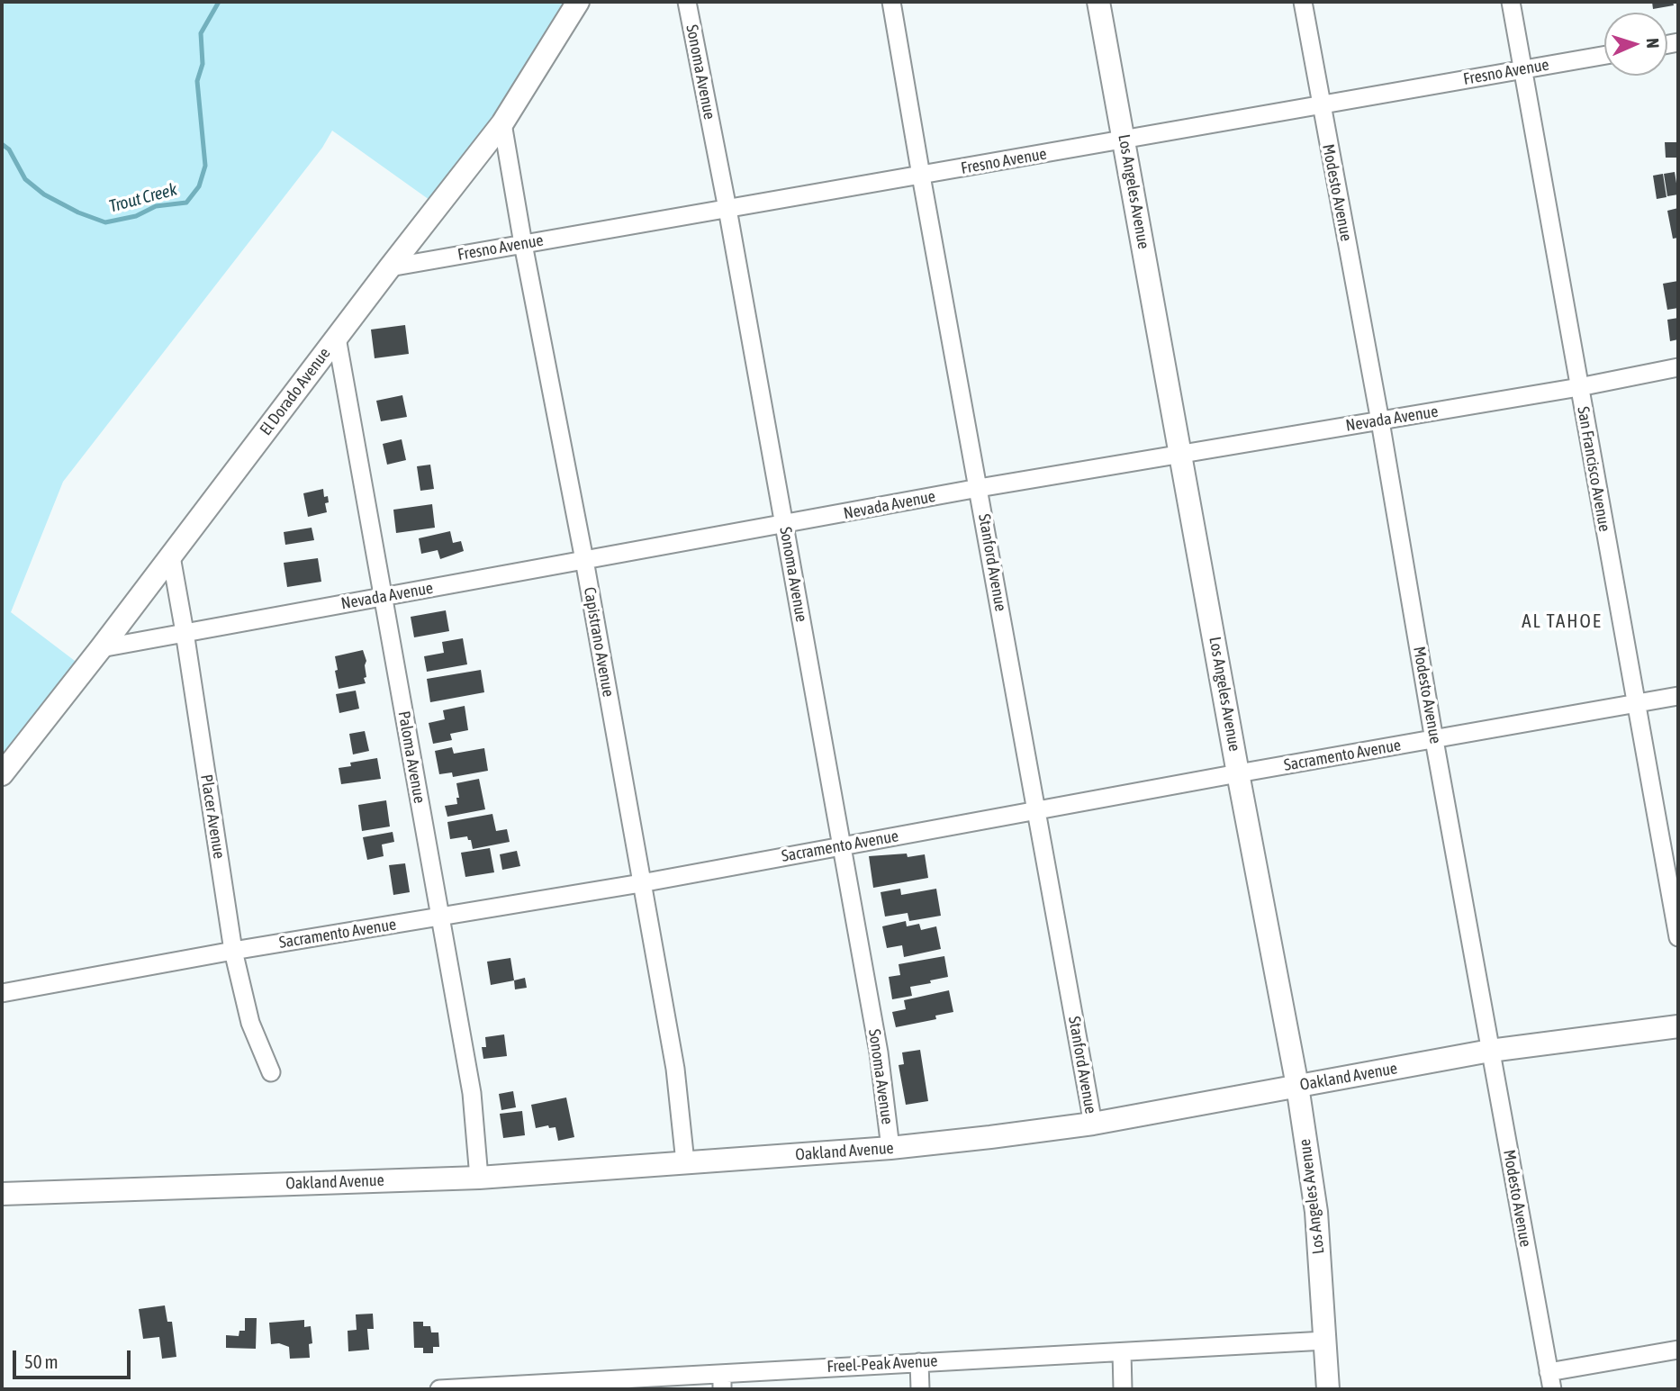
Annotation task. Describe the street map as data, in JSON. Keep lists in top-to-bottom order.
{
  "streets": {
    "street": [
      "Sonoma Avenue",
      "Fresno Avenue",
      "Los Angeles Avenue",
      "Modesto Avenue",
      "El Dorado Avenue",
      "Nevada Avenue",
      "San Francisco Avenue",
      "Stanford Avenue",
      "Capistrano Avenue",
      "Sacramento Avenue",
      "Paloma Avenue",
      "Placer Avenue",
      "Oakland Avenue",
      "Freel-Peak Avenue"
    ]
  },
  "crossings": [
    ["Sonoma Avenue", "Fresno Avenue"],
    ["Sonoma Avenue", "Nevada Avenue"],
    ["Sonoma Avenue", "Sacramento Avenue"],
    ["Sonoma Avenue", "Oakland Avenue"],
    ["Fresno Avenue", "Los Angeles Avenue"],
    ["Fresno Avenue", "Modesto Avenue"],
    ["Fresno Avenue", "El Dorado Avenue"],
    ["Fresno Avenue", "San Francisco Avenue"],
    ["Fresno Avenue", "Stanford Avenue"],
    ["Fresno Avenue", "Capistrano Avenue"],
    ["Los Angeles Avenue", "Nevada Avenue"],
    ["Los Angeles Avenue", "Sacramento Avenue"],
    ["Los Angeles Avenue", "Oakland Avenue"],
    ["Los Angeles Avenue", "Freel-Peak Avenue"],
    ["Modesto Avenue", "Nevada Avenue"],
    ["Modesto Avenue", "Sacramento Avenue"],
    ["Modesto Avenue", "Oakland Avenue"],
    ["El Dorado Avenue", "Nevada Avenue"],
    ["El Dorado Avenue", "Capistrano Avenue"],
    ["El Dorado Avenue", "Paloma Avenue"],
    ["El Dorado Avenue", "Placer Avenue"],
    ["Nevada Avenue", "San Francisco Avenue"],
    ["Nevada Avenue", "Stanford Avenue"],
    ["Nevada Avenue", "Capistrano Avenue"],
    ["Nevada Avenue", "Paloma Avenue"],
    ["Nevada Avenue", "Placer Avenue"],
    ["San Francisco Avenue", "Sacramento Avenue"],
    ["Stanford Avenue", "Sacramento Avenue"],
    ["Stanford Avenue", "Oakland Avenue"],
    ["Capistrano Avenue", "Sacramento Avenue"],
    ["Capistrano Avenue", "Oakland Avenue"],
    ["Sacramento Avenue", "Paloma Avenue"],
    ["Sacramento Avenue", "Placer Avenue"],
    ["Paloma Avenue", "Oakland Avenue"]
  ],
  "districts": ["AL TAHOE"],
  "water": ["Trout Creek"],
  "scale_bar": "50 m",
  "north": "right"
}
